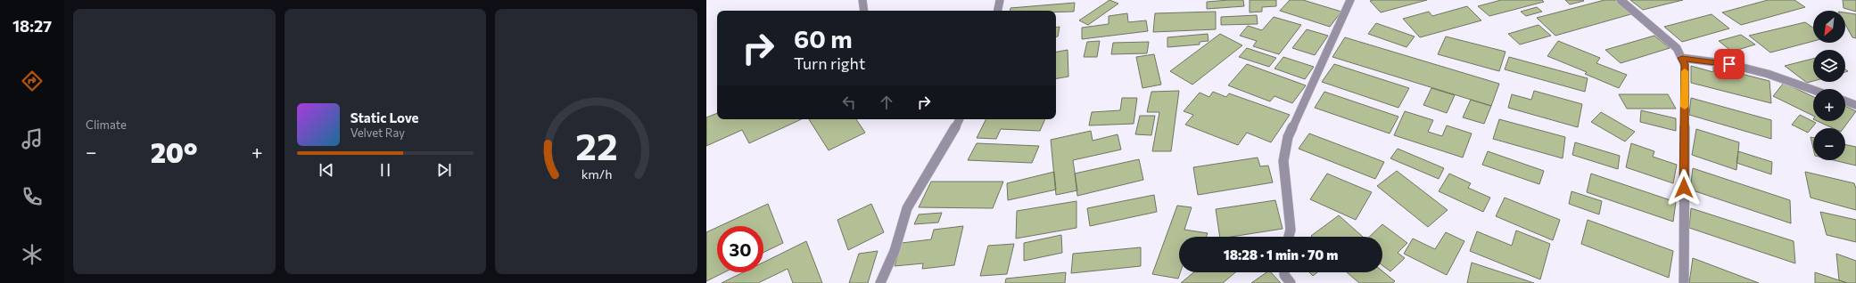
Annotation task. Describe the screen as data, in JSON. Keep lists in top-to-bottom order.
{
  "north": "bottom left",
  "page": {
    "tabs": "18:27",
    "tile": "Climate",
    "map_buttons": ["+", "−"],
    "turn": ["60 m", "Turn right"],
    "song": ["Static Love", "Velvet Ray"],
    "heat": ["−", "20°", "+"],
    "limit": "30",
    "trip": "18:28 · 1 min · 70 m",
    "gauge": ["22", "km/h"]
  }
}
